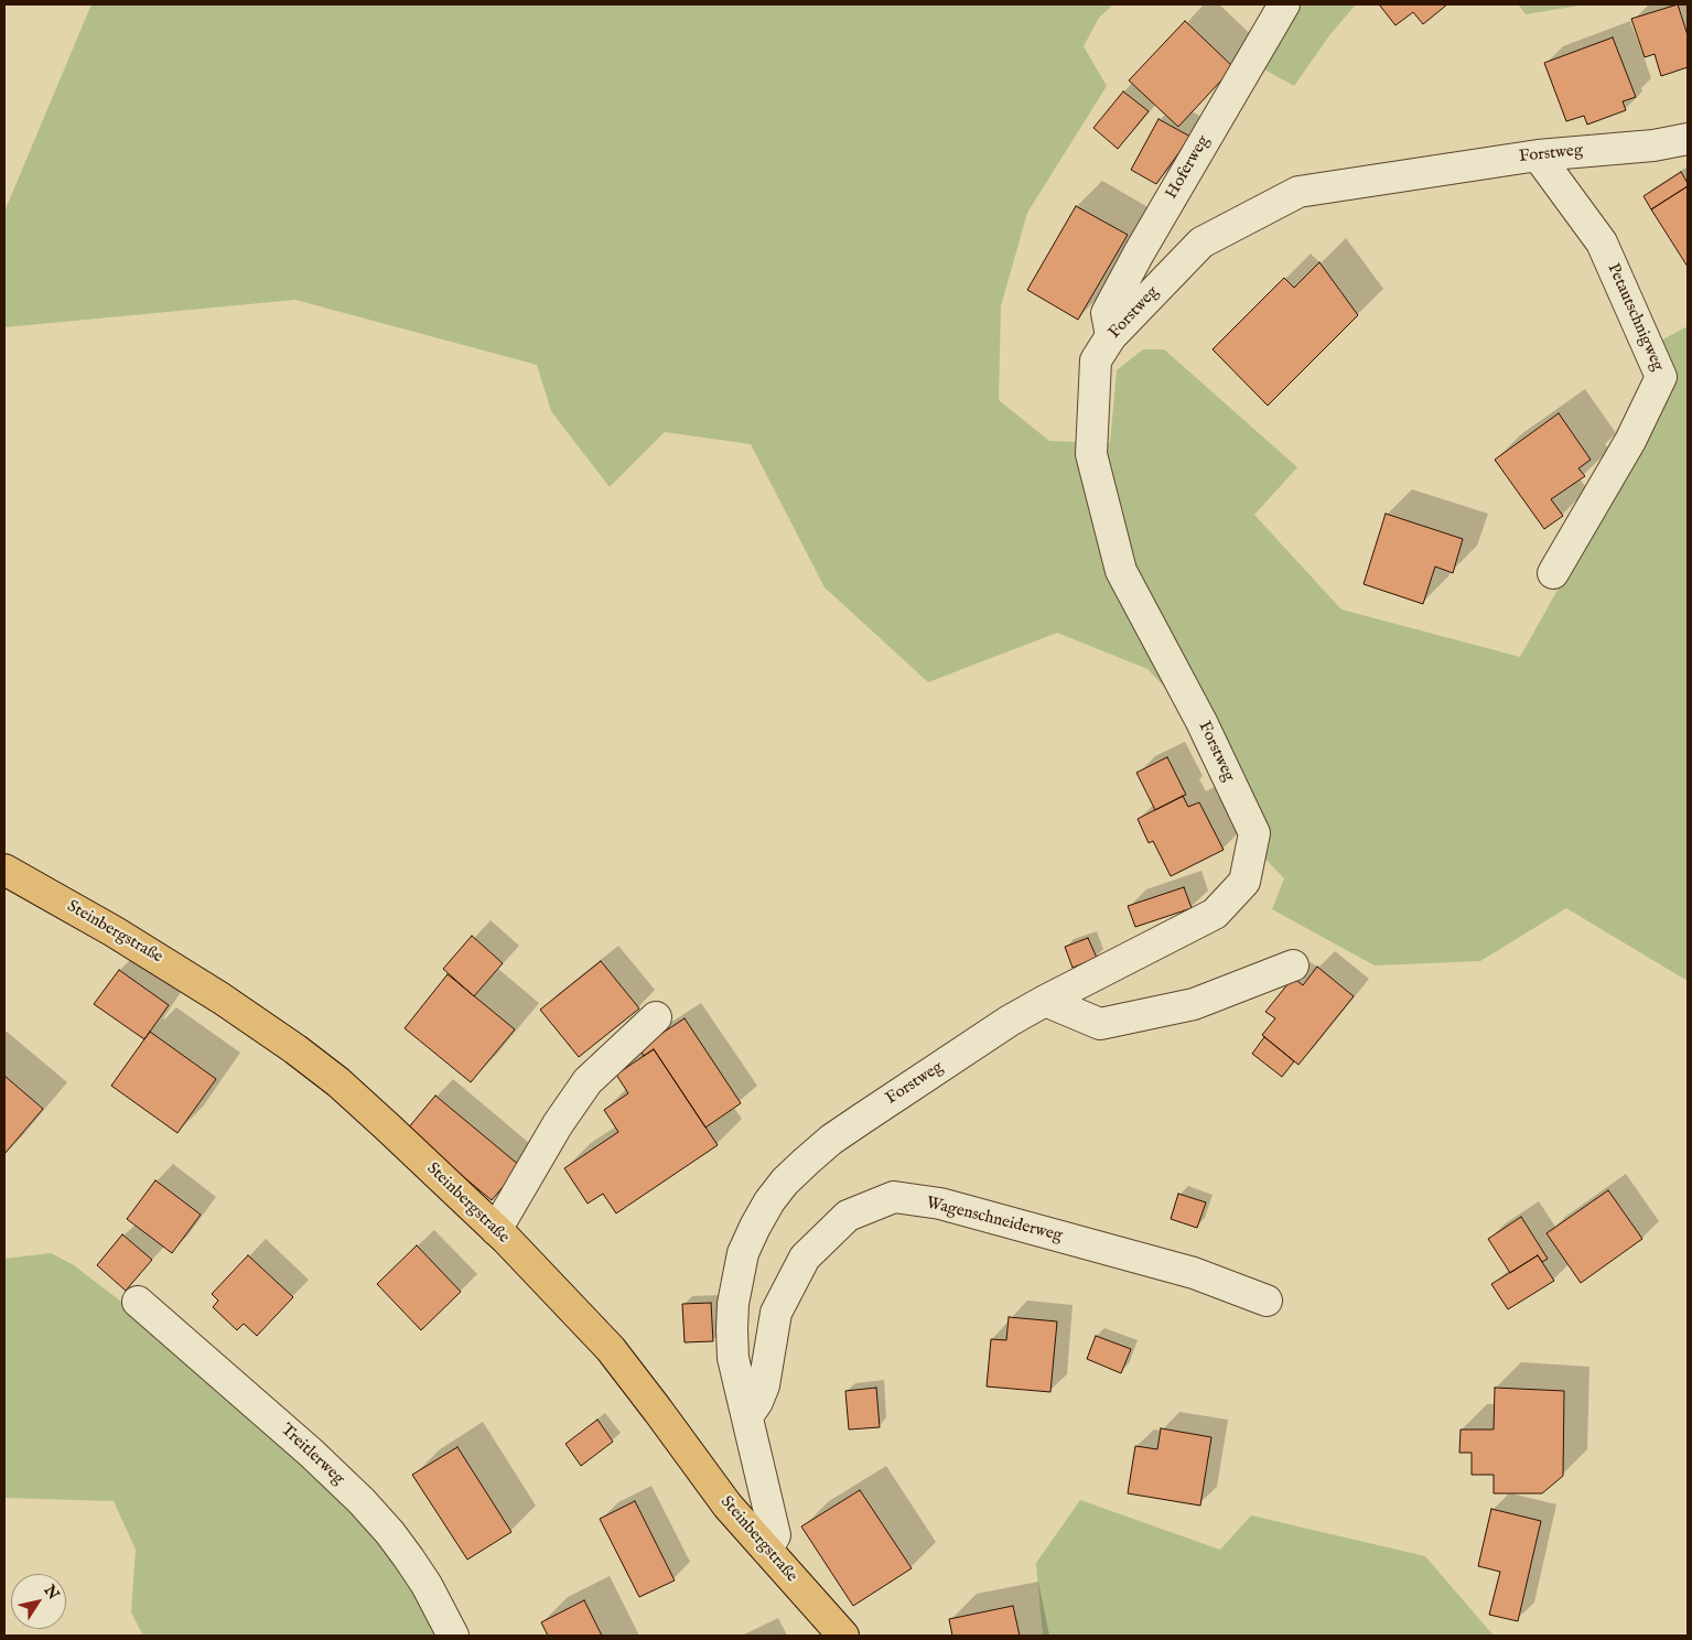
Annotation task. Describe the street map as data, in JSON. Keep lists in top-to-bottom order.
{
  "streets": {
    "main road": ["Steinbergstraße"],
    "street": [
      "Forstweg",
      "Hoferweg",
      "Petautschnigweg",
      "Wagenschneiderweg",
      "Treitlerweg"
    ]
  },
  "crossings": [
    ["Forstweg", "Hoferweg"],
    ["Forstweg", "Petautschnigweg"],
    ["Forstweg", "Steinbergstraße"],
    ["Forstweg", "Wagenschneiderweg"]
  ],
  "north": "top right"
}
